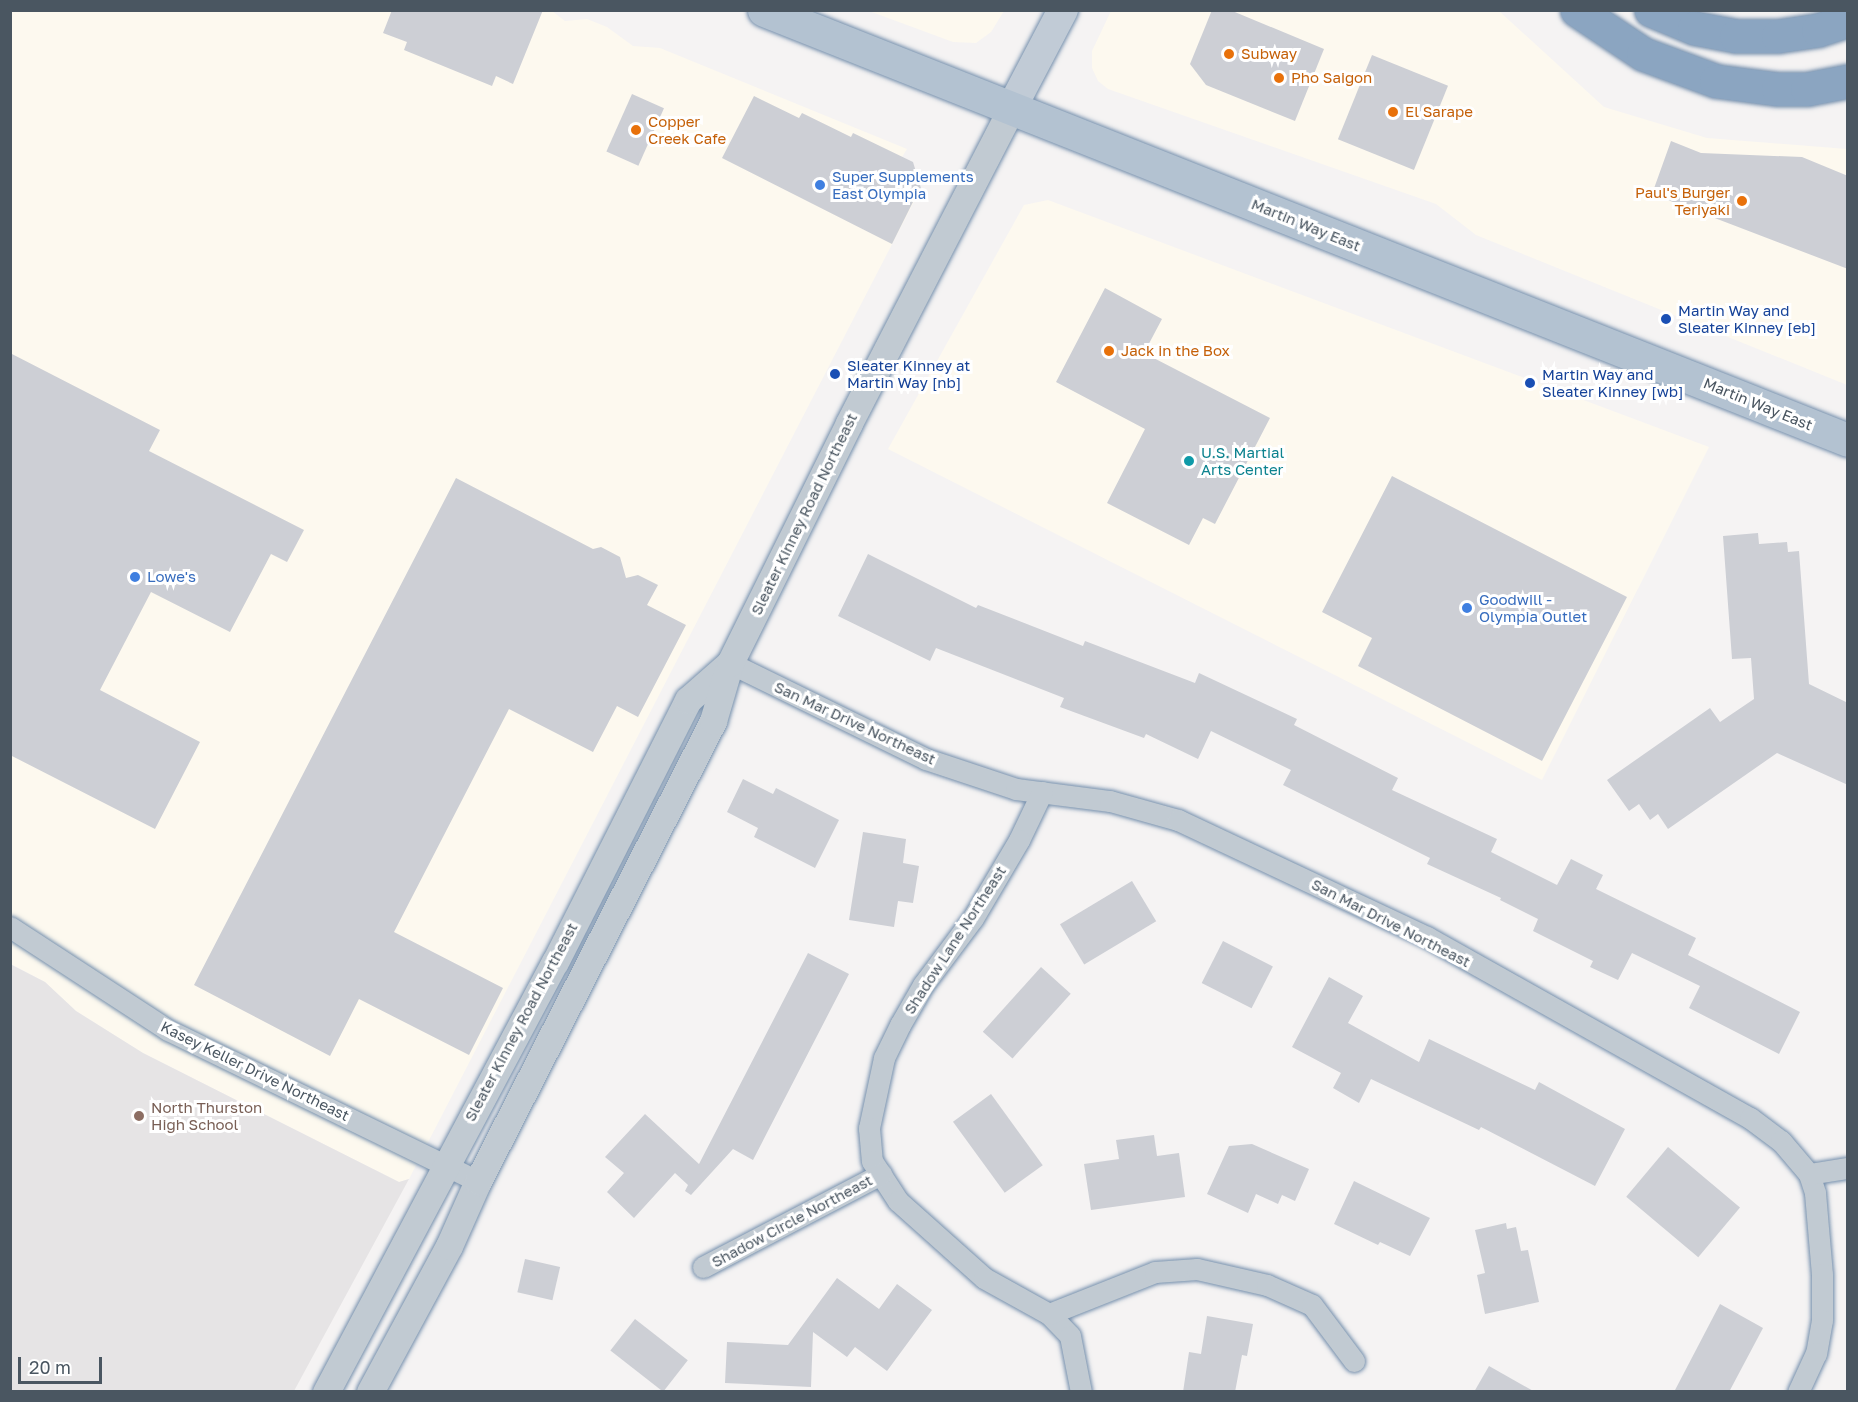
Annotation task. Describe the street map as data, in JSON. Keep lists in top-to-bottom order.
{
  "streets": {
    "main road": ["Martin Way East"],
    "street": [
      "Sleater Kinney Road Northeast",
      "San Mar Drive Northeast",
      "Shadow Lane Northeast",
      "Kasey Keller Drive Northeast",
      "Shadow Circle Northeast"
    ]
  },
  "crossings": [
    ["Martin Way East", "Sleater Kinney Road Northeast"],
    ["Sleater Kinney Road Northeast", "San Mar Drive Northeast"],
    ["Sleater Kinney Road Northeast", "Kasey Keller Drive Northeast"],
    ["San Mar Drive Northeast", "Shadow Lane Northeast"],
    ["Shadow Lane Northeast", "Shadow Circle Northeast"]
  ],
  "places": [
    "Subway",
    "Pho Saigon",
    "El Sarape",
    "Copper Creek Cafe",
    "Super Supplements East Olympia",
    "Paul's Burger Teriyaki",
    "Martin Way and Sleater Kinney [eb]",
    "Jack in the Box",
    "Sleater Kinney at Martin Way [nb]",
    "Martin Way and Sleater Kinney [wb]",
    "U.S. Martial Arts Center",
    "Lowe's",
    "Goodwill - Olympia Outlet",
    "North Thurston High School"
  ],
  "scale_bar": "20 m"
}
